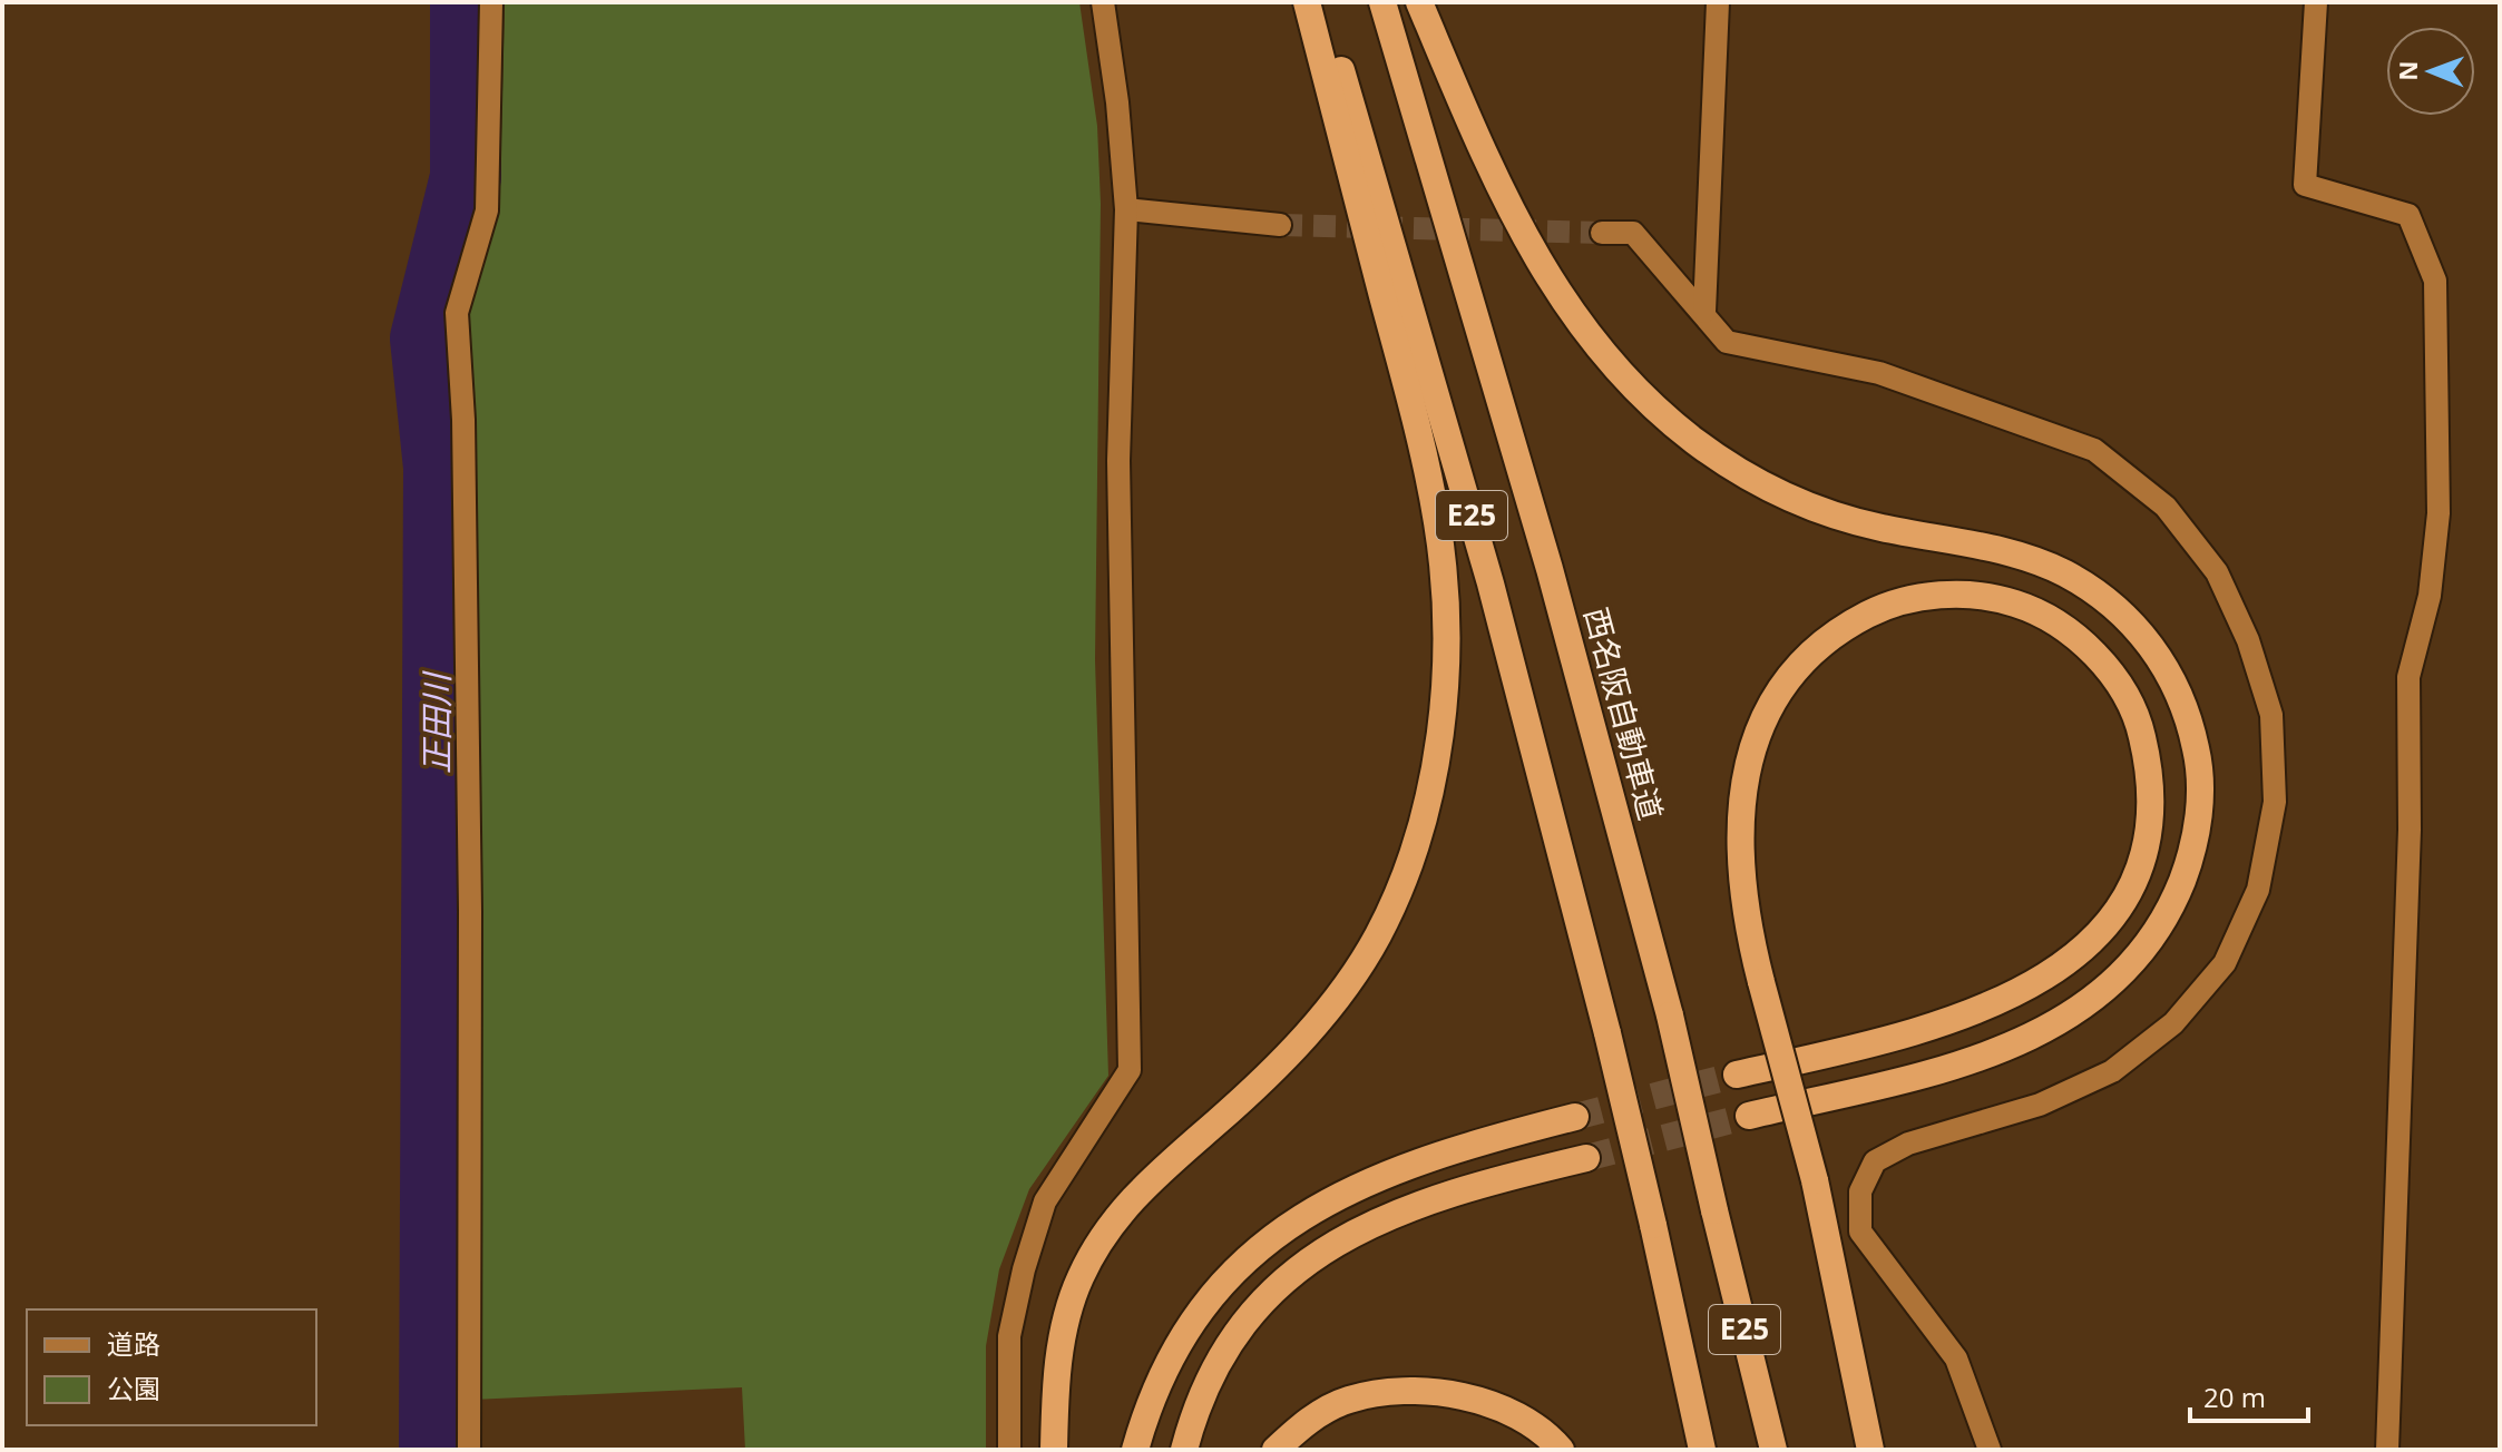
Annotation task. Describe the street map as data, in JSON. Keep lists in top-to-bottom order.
{
  "streets": {
    "highway": ["E25", "西名阪自動車道"]
  },
  "water": ["正田川"],
  "legend": ["道路", "公園"],
  "scale_bar": "20 m",
  "north": "left"
}
